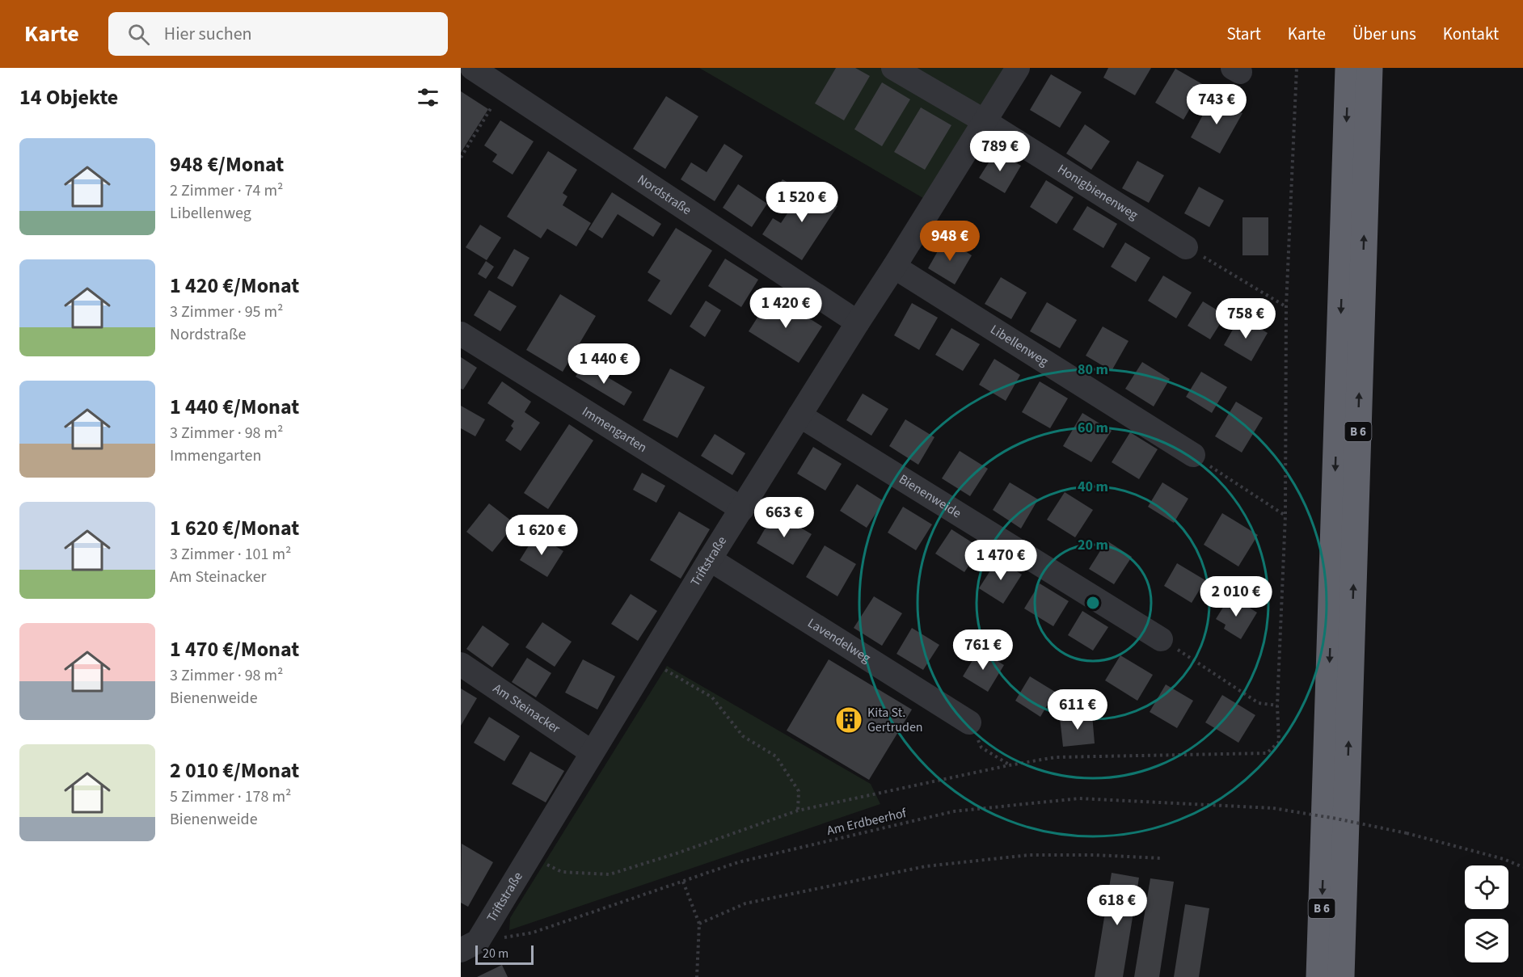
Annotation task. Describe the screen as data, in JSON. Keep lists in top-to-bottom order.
{
  "streets": {
    "highway": ["B 6"],
    "street": [
      "Honigbienenweg",
      "Nordstraße",
      "Libellenweg",
      "Immengarten",
      "Bienenweide",
      "Triftstraße",
      "Lavendelweg",
      "Am Steinacker"
    ],
    "path": ["Am Erdbeerhof"]
  },
  "crossings": [
    ["Honigbienenweg", "Triftstraße"],
    ["Nordstraße", "Triftstraße"],
    ["Libellenweg", "Triftstraße"],
    ["Immengarten", "Triftstraße"],
    ["Bienenweide", "Triftstraße"],
    ["Triftstraße", "Lavendelweg"],
    ["Triftstraße", "Am Steinacker"],
    ["Triftstraße", "Am Erdbeerhof"]
  ],
  "places": {
    "building": ["Kita St. Gertruden"]
  },
  "scale_bar": "20 m",
  "page": {
    "header": "Karte",
    "search": "Hier suchen",
    "nav": [
      "Start",
      "Karte",
      "Über uns",
      "Kontakt"
    ],
    "heading": "14 Objekte",
    "price": [
      "743 €",
      "789 €",
      "1 520 €",
      "948 €",
      "1 420 €",
      "758 €",
      "1 440 €",
      "663 €",
      "1 620 €",
      "1 470 €",
      "2 010 €",
      "761 €",
      "611 €",
      "618 €"
    ],
    "list": [
      {
        "name": "948 €/Monat",
        "note": "2 Zimmer · 74 m² · Libellenweg"
      },
      {
        "name": "1 420 €/Monat",
        "note": "3 Zimmer · 95 m² · Nordstraße"
      },
      {
        "name": "1 440 €/Monat",
        "note": "3 Zimmer · 98 m² · Immengarten"
      },
      {
        "name": "1 620 €/Monat",
        "note": "3 Zimmer · 101 m² · Am Steinacker"
      },
      {
        "name": "1 470 €/Monat",
        "note": "3 Zimmer · 98 m² · Bienenweide"
      },
      {
        "name": "2 010 €/Monat",
        "note": "5 Zimmer · 178 m² · Bienenweide"
      }
    ],
    "scale": "20 m"
  },
  "rings": [
    "80 m",
    "60 m",
    "40 m",
    "20 m"
  ]
}
